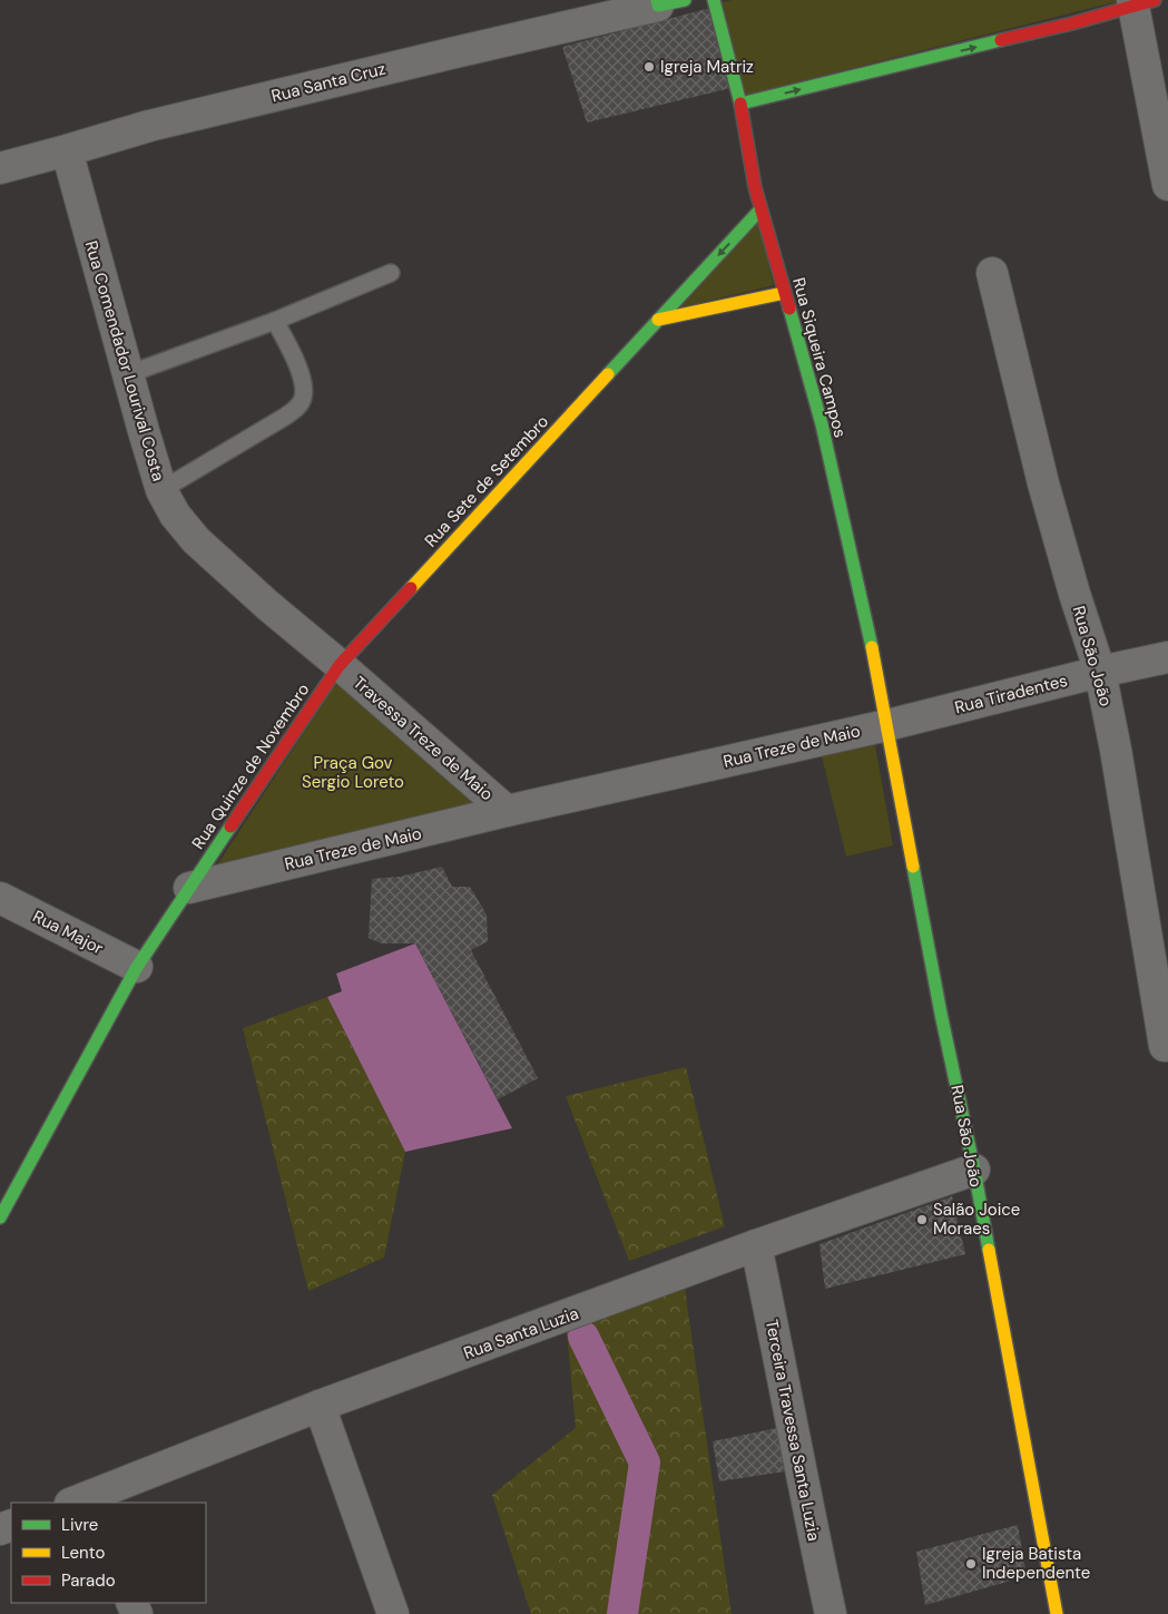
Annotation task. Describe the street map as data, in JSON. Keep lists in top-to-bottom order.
{
  "streets": {
    "street": [
      "Rua Santa Cruz",
      "Rua Siqueira Campos",
      "Rua Comendador Lourival Costa",
      "Rua Sete de Setembro",
      "Rua São João",
      "Rua Tiradentes",
      "Travessa Treze de Maio",
      "Rua Treze de Maio",
      "Rua Quinze de Novembro",
      "Rua Major",
      "Rua Santa Luzia",
      "Terceira Travessa Santa Luzia"
    ]
  },
  "crossings": [
    ["Rua Santa Cruz", "Rua Comendador Lourival Costa"],
    ["Rua Siqueira Campos", "Rua Sete de Setembro"],
    ["Rua Siqueira Campos", "Rua São João"],
    ["Rua Siqueira Campos", "Rua Tiradentes"],
    ["Rua Siqueira Campos", "Rua Treze de Maio"],
    ["Rua Comendador Lourival Costa", "Rua Sete de Setembro"],
    ["Rua Comendador Lourival Costa", "Travessa Treze de Maio"],
    ["Rua Comendador Lourival Costa", "Rua Quinze de Novembro"],
    ["Rua Sete de Setembro", "Travessa Treze de Maio"],
    ["Rua Sete de Setembro", "Rua Quinze de Novembro"],
    ["Rua São João", "Rua Tiradentes"],
    ["Rua São João", "Rua Treze de Maio"],
    ["Rua São João", "Rua Santa Luzia"],
    ["Rua Tiradentes", "Rua Treze de Maio"],
    ["Travessa Treze de Maio", "Rua Treze de Maio"],
    ["Travessa Treze de Maio", "Rua Quinze de Novembro"],
    ["Rua Treze de Maio", "Rua Quinze de Novembro"],
    ["Rua Santa Luzia", "Terceira Travessa Santa Luzia"]
  ],
  "parks": ["Praça Gov Sergio Loreto"],
  "places": ["Igreja Matriz", "Salão Joice Moraes", "Igreja Batista Independente"],
  "legend": ["Livre", "Lento", "Parado"]
}
